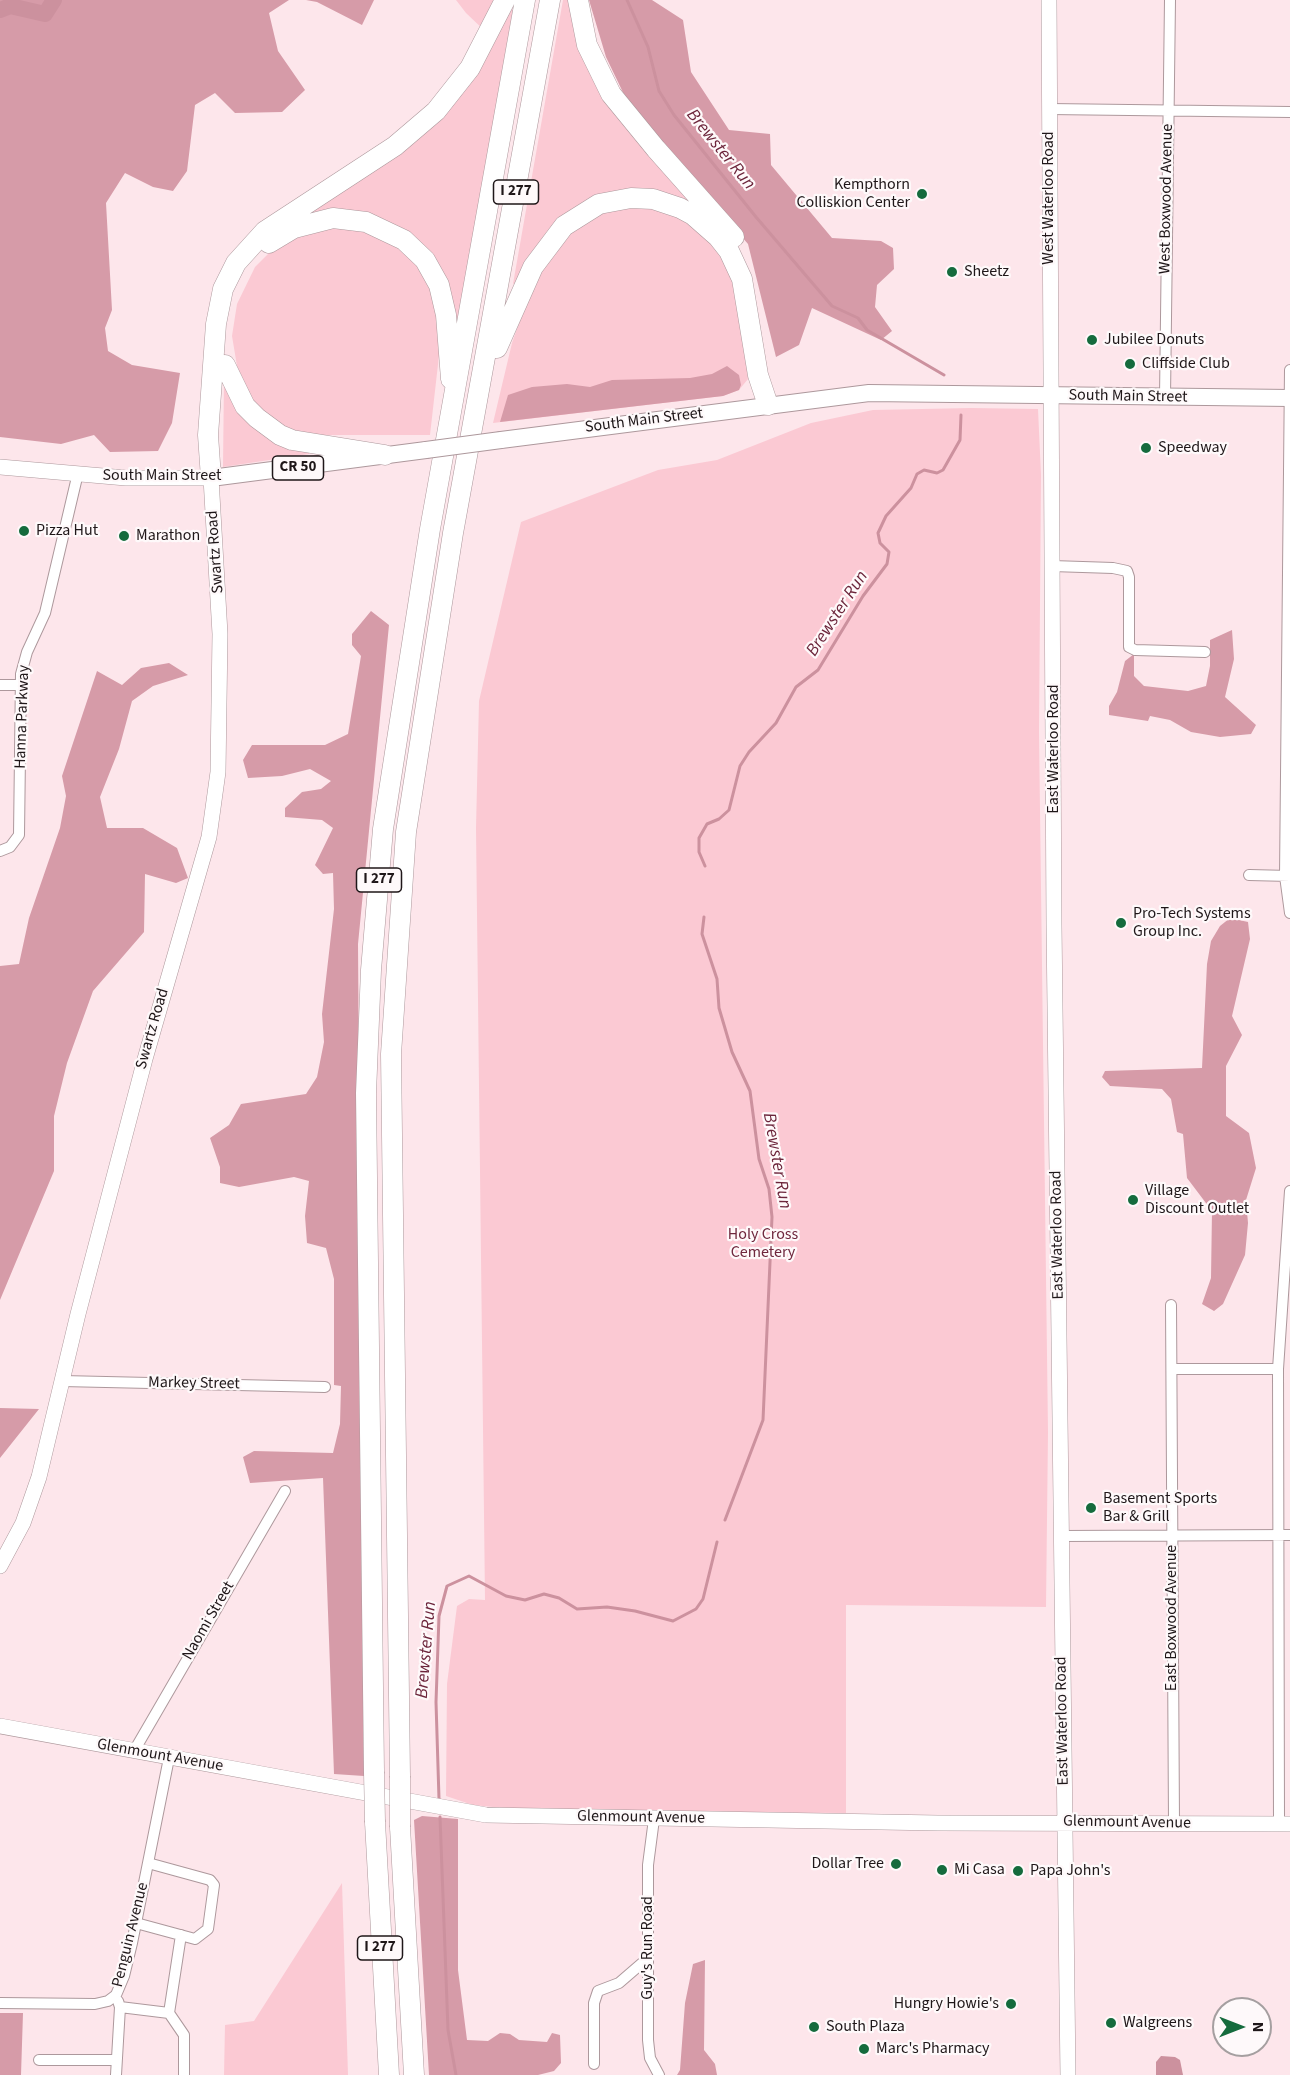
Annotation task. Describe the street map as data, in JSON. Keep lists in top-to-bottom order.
{
  "streets": {
    "highway": ["I 277"],
    "main road": ["South Main Street", "CR 50"],
    "street": [
      "West Waterloo Road",
      "West Boxwood Avenue",
      "Swartz Road",
      "Hanna Parkway",
      "East Waterloo Road",
      "Markey Street",
      "East Boxwood Avenue",
      "Naomi Street",
      "Glenmount Avenue",
      "Penguin Avenue",
      "Guy's Run Road"
    ]
  },
  "crossings": [
    ["West Waterloo Road", "South Main Street"],
    ["West Waterloo Road", "East Waterloo Road"],
    ["West Boxwood Avenue", "South Main Street"],
    ["South Main Street", "Swartz Road"],
    ["South Main Street", "Hanna Parkway"],
    ["South Main Street", "East Waterloo Road"],
    ["Swartz Road", "Markey Street"],
    ["East Waterloo Road", "Glenmount Avenue"],
    ["East Boxwood Avenue", "Glenmount Avenue"],
    ["Naomi Street", "Glenmount Avenue"],
    ["Glenmount Avenue", "Penguin Avenue"],
    ["Glenmount Avenue", "Guy's Run Road"]
  ],
  "water": ["Brewster Run"],
  "parks": ["Holy Cross Cemetery"],
  "places": [
    "Kempthorn Colliskion Center",
    "Sheetz",
    "Jubilee Donuts",
    "Cliffside Club",
    "Speedway",
    "Pizza Hut",
    "Marathon",
    "Pro-Tech Systems Group Inc.",
    "Village Discount Outlet",
    "Basement Sports Bar & Grill",
    "Dollar Tree",
    "Mi Casa",
    "Papa John's",
    "Hungry Howie's",
    "Walgreens",
    "South Plaza",
    "Marc's Pharmacy"
  ],
  "north": "right"
}
